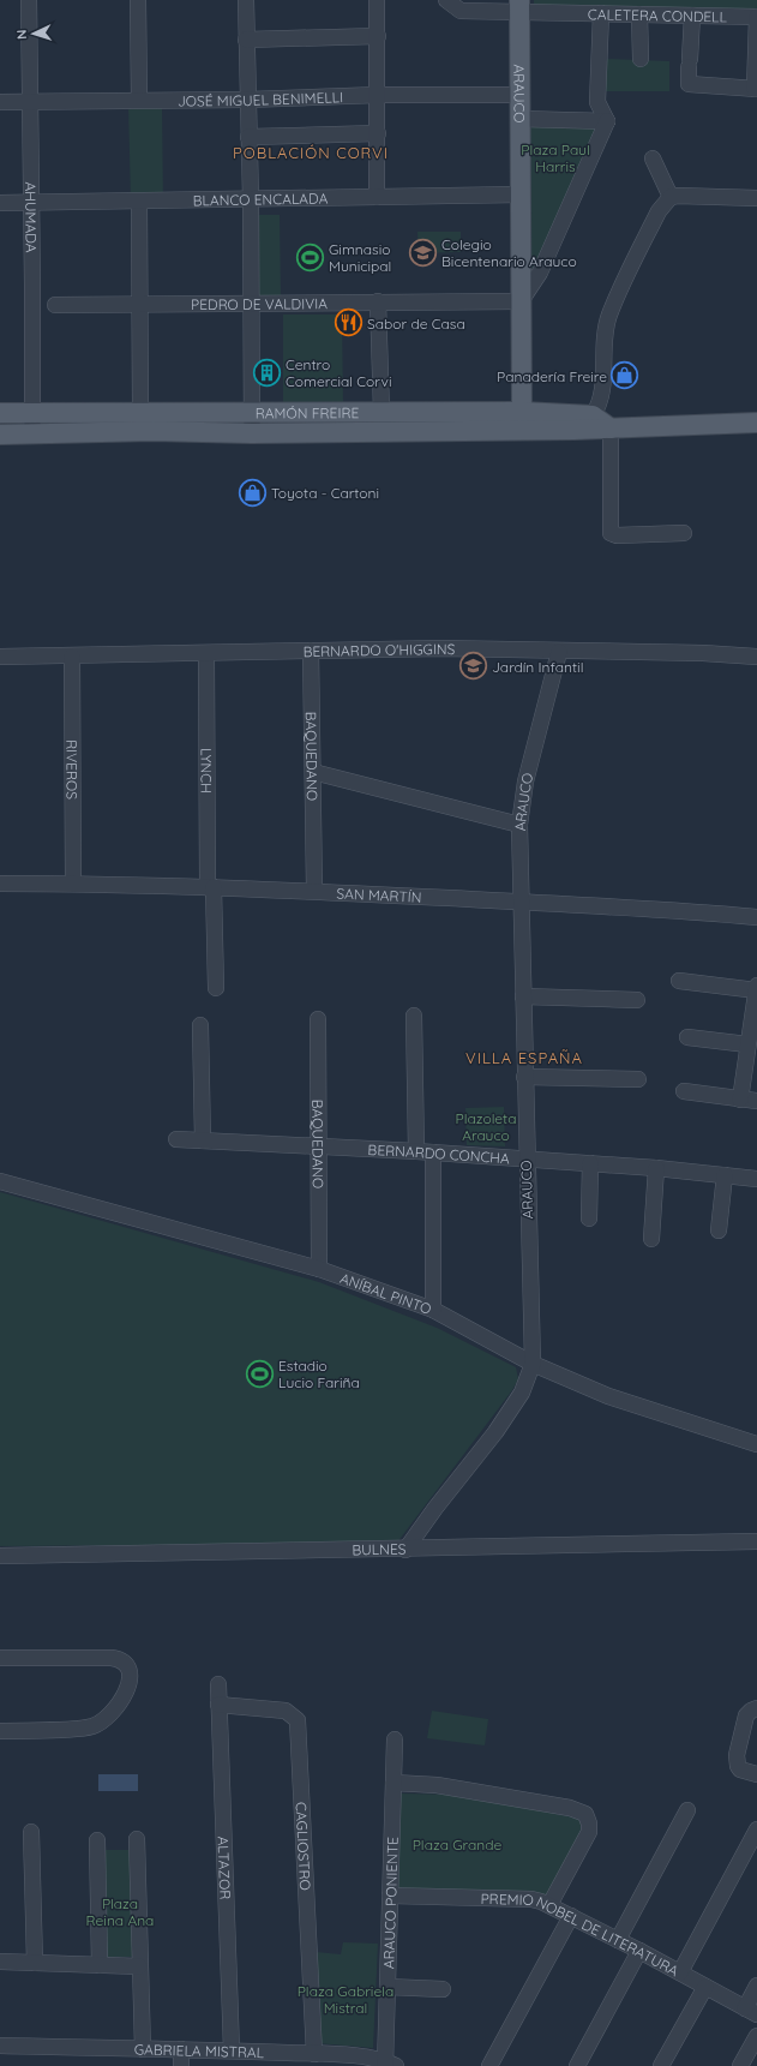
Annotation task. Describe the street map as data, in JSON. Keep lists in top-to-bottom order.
{
  "streets": {
    "main road": ["ARAUCO", "RAMÓN FREIRE"],
    "street": [
      "CALETERA CONDELL",
      "JOSÉ MIGUEL BENIMELLI",
      "BLANCO ENCALADA",
      "AHUMADA",
      "PEDRO DE VALDIVIA",
      "BERNARDO O'HIGGINS",
      "BAQUEDANO",
      "RIVEROS",
      "LYNCH",
      "SAN MARTÍN",
      "BERNARDO CONCHA",
      "ANÍBAL PINTO",
      "BULNES",
      "CAGLIOSTRO",
      "ALTAZOR",
      "ARAUCO PONIENTE",
      "PREMIO NOBEL DE LITERATURA",
      "GABRIELA MISTRAL"
    ]
  },
  "crossings": [
    ["CALETERA CONDELL", "ARAUCO"],
    ["ARAUCO", "JOSÉ MIGUEL BENIMELLI"],
    ["ARAUCO", "BLANCO ENCALADA"],
    ["ARAUCO", "PEDRO DE VALDIVIA"],
    ["ARAUCO", "RAMÓN FREIRE"],
    ["ARAUCO", "BERNARDO O'HIGGINS"],
    ["ARAUCO", "SAN MARTÍN"],
    ["ARAUCO", "BERNARDO CONCHA"],
    ["ARAUCO", "ANÍBAL PINTO"],
    ["ARAUCO", "BULNES"],
    ["JOSÉ MIGUEL BENIMELLI", "AHUMADA"],
    ["BLANCO ENCALADA", "AHUMADA"],
    ["AHUMADA", "RAMÓN FREIRE"],
    ["BERNARDO O'HIGGINS", "BAQUEDANO"],
    ["BERNARDO O'HIGGINS", "RIVEROS"],
    ["BERNARDO O'HIGGINS", "LYNCH"],
    ["BAQUEDANO", "SAN MARTÍN"],
    ["BAQUEDANO", "BERNARDO CONCHA"],
    ["BAQUEDANO", "ANÍBAL PINTO"],
    ["RIVEROS", "SAN MARTÍN"],
    ["LYNCH", "SAN MARTÍN"],
    ["CAGLIOSTRO", "ALTAZOR"],
    ["CAGLIOSTRO", "GABRIELA MISTRAL"],
    ["ALTAZOR", "GABRIELA MISTRAL"],
    ["ARAUCO PONIENTE", "PREMIO NOBEL DE LITERATURA"],
    ["ARAUCO PONIENTE", "GABRIELA MISTRAL"]
  ],
  "districts": ["POBLACIÓN CORVI", "VILLA ESPAÑA"],
  "parks": [
    "Plaza Paul Harris",
    "Plazoleta Arauco",
    "Plaza Grande",
    "Plaza Reina Ana",
    "Plaza Gabriela Mistral"
  ],
  "places": {
    "school or university": ["Colegio Bicentenario Arauco", "Jardín Infantil"],
    "sports": ["Gimnasio Municipal", "Estadio Lucio Fariña"],
    "restaurant": ["Sabor de Casa"],
    "building": ["Centro Comercial Corvi"],
    "shop": ["Panadería Freire", "Toyota - Cartoni"]
  },
  "north": "left"
}
